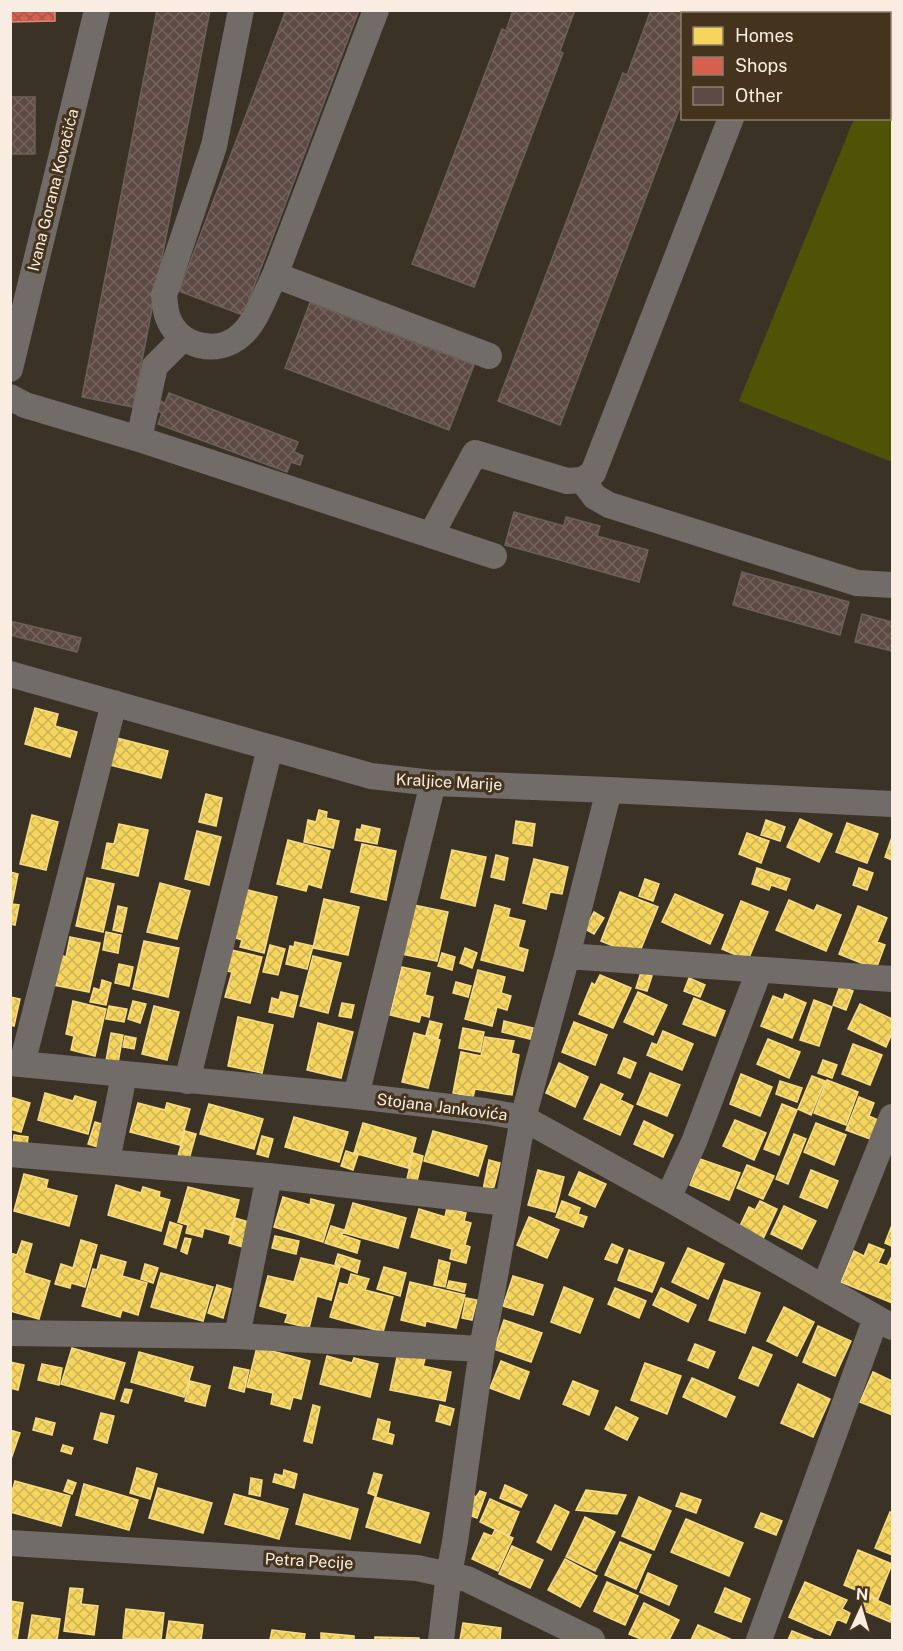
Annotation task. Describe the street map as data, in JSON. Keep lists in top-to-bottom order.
{
  "streets": {
    "street": [
      "Ivana Gorana Kovačića",
      "Kraljice Marije",
      "Stojana Jankovića",
      "Petra Pecije"
    ]
  },
  "legend": ["Homes", "Shops", "Other"],
  "north": "top"
}
